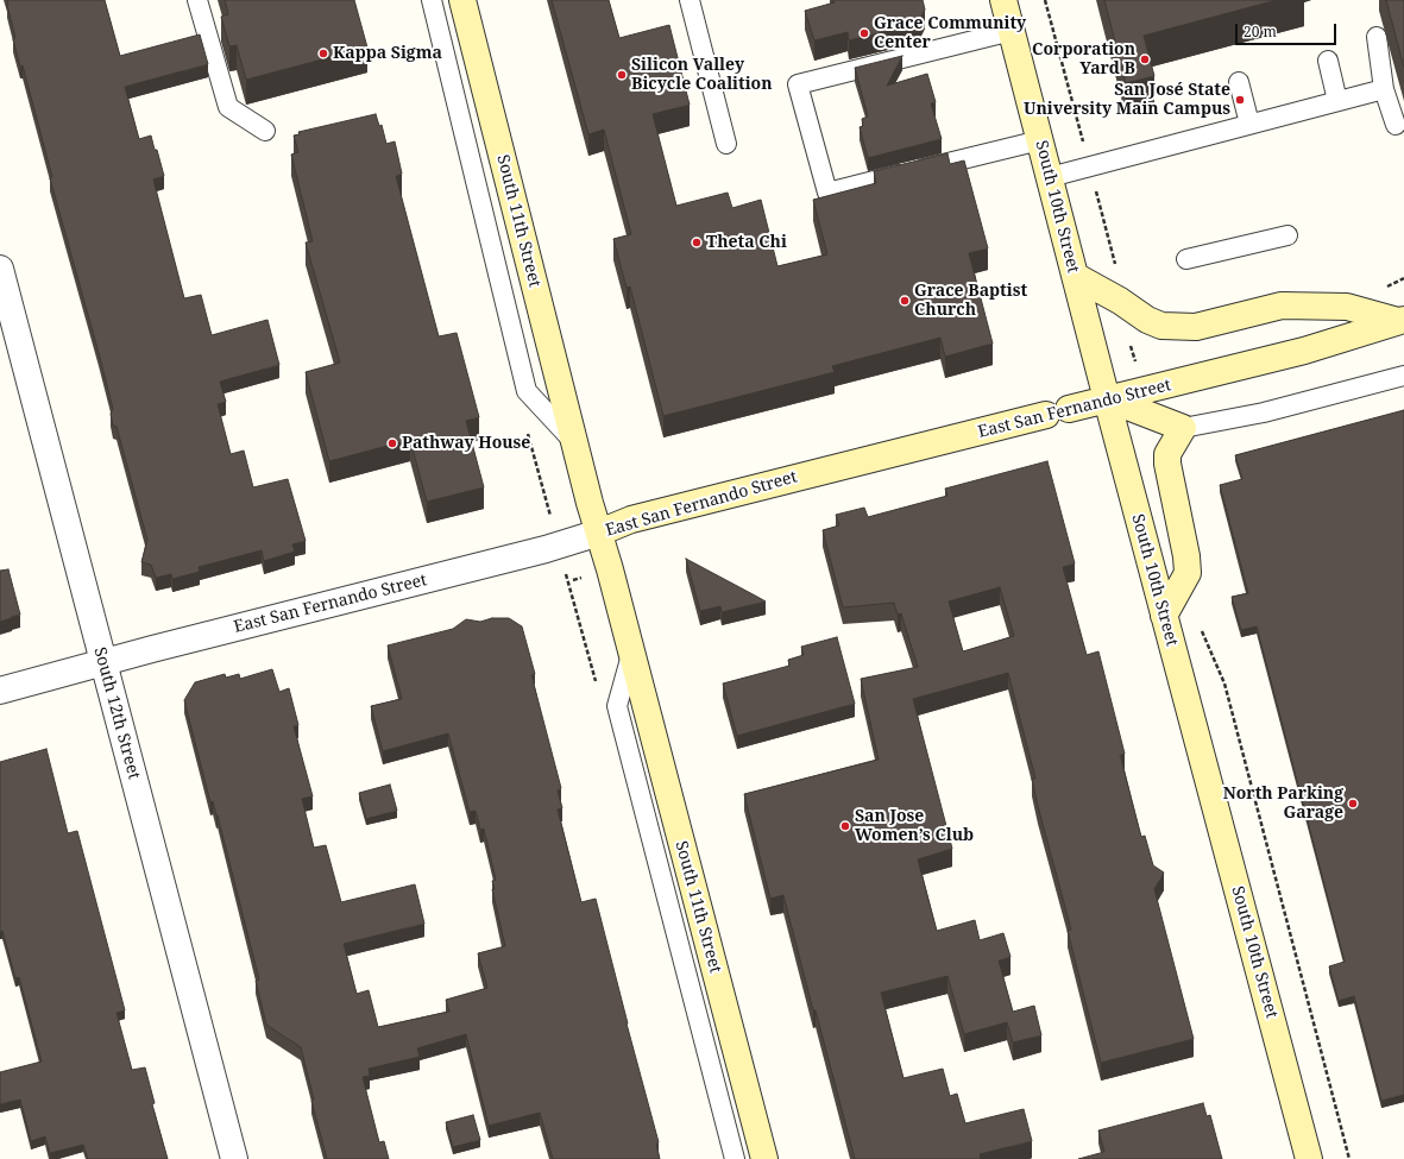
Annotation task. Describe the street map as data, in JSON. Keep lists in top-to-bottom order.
{
  "streets": {
    "main road": ["South 10th Street", "South 11th Street", "East San Fernando Street"],
    "street": ["South 12th Street"]
  },
  "crossings": [
    ["South 10th Street", "East San Fernando Street"],
    ["South 11th Street", "East San Fernando Street"],
    ["East San Fernando Street", "South 12th Street"]
  ],
  "places": [
    "Grace Community Center",
    "Kappa Sigma",
    "Corporation Yard B",
    "Silicon Valley Bicycle Coalition",
    "San José State University Main Campus",
    "Theta Chi",
    "Grace Baptist Church",
    "Pathway House",
    "North Parking Garage",
    "San Jose Women’s Club"
  ],
  "scale_bar": "20 m"
}
